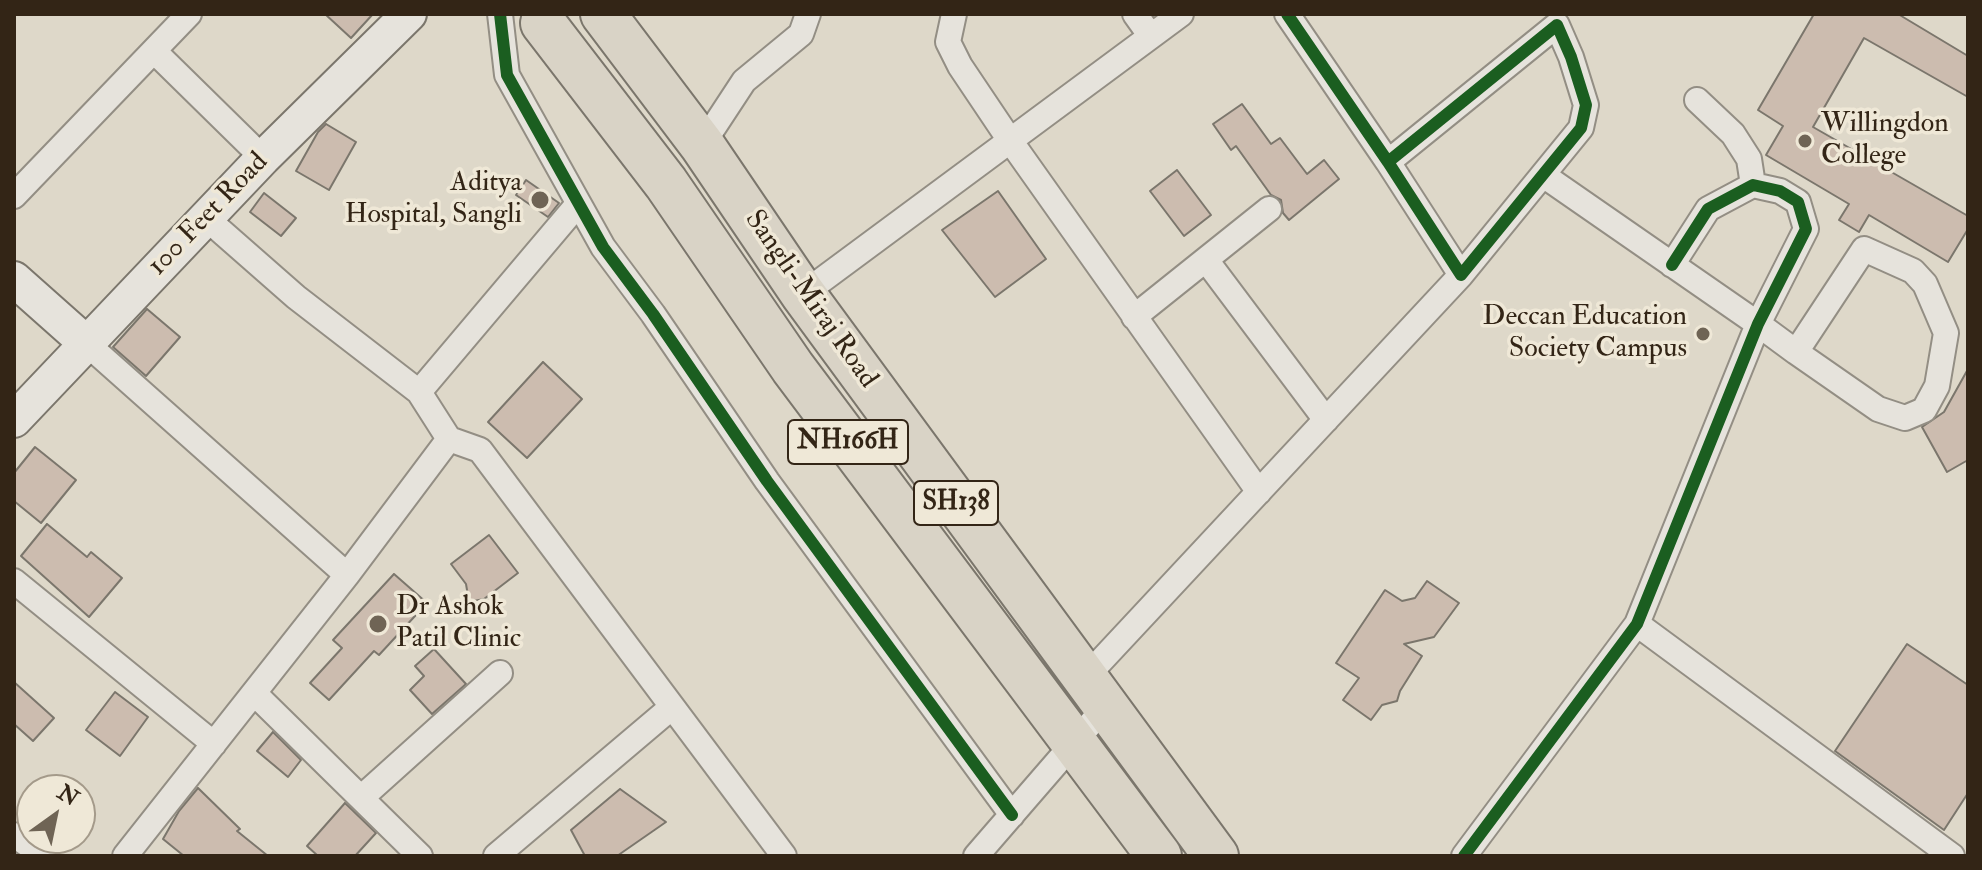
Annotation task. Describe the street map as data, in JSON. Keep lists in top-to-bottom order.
{
  "streets": {
    "highway": ["Sangli-Miraj Road", "NH166H", "SH138"],
    "main road": ["100 Feet Road"]
  },
  "places": [
    "Willingdon College",
    "Aditya Hospital, Sangli",
    "Deccan Education Society Campus",
    "Dr Ashok Patil Clinic"
  ],
  "north": "top right"
}
